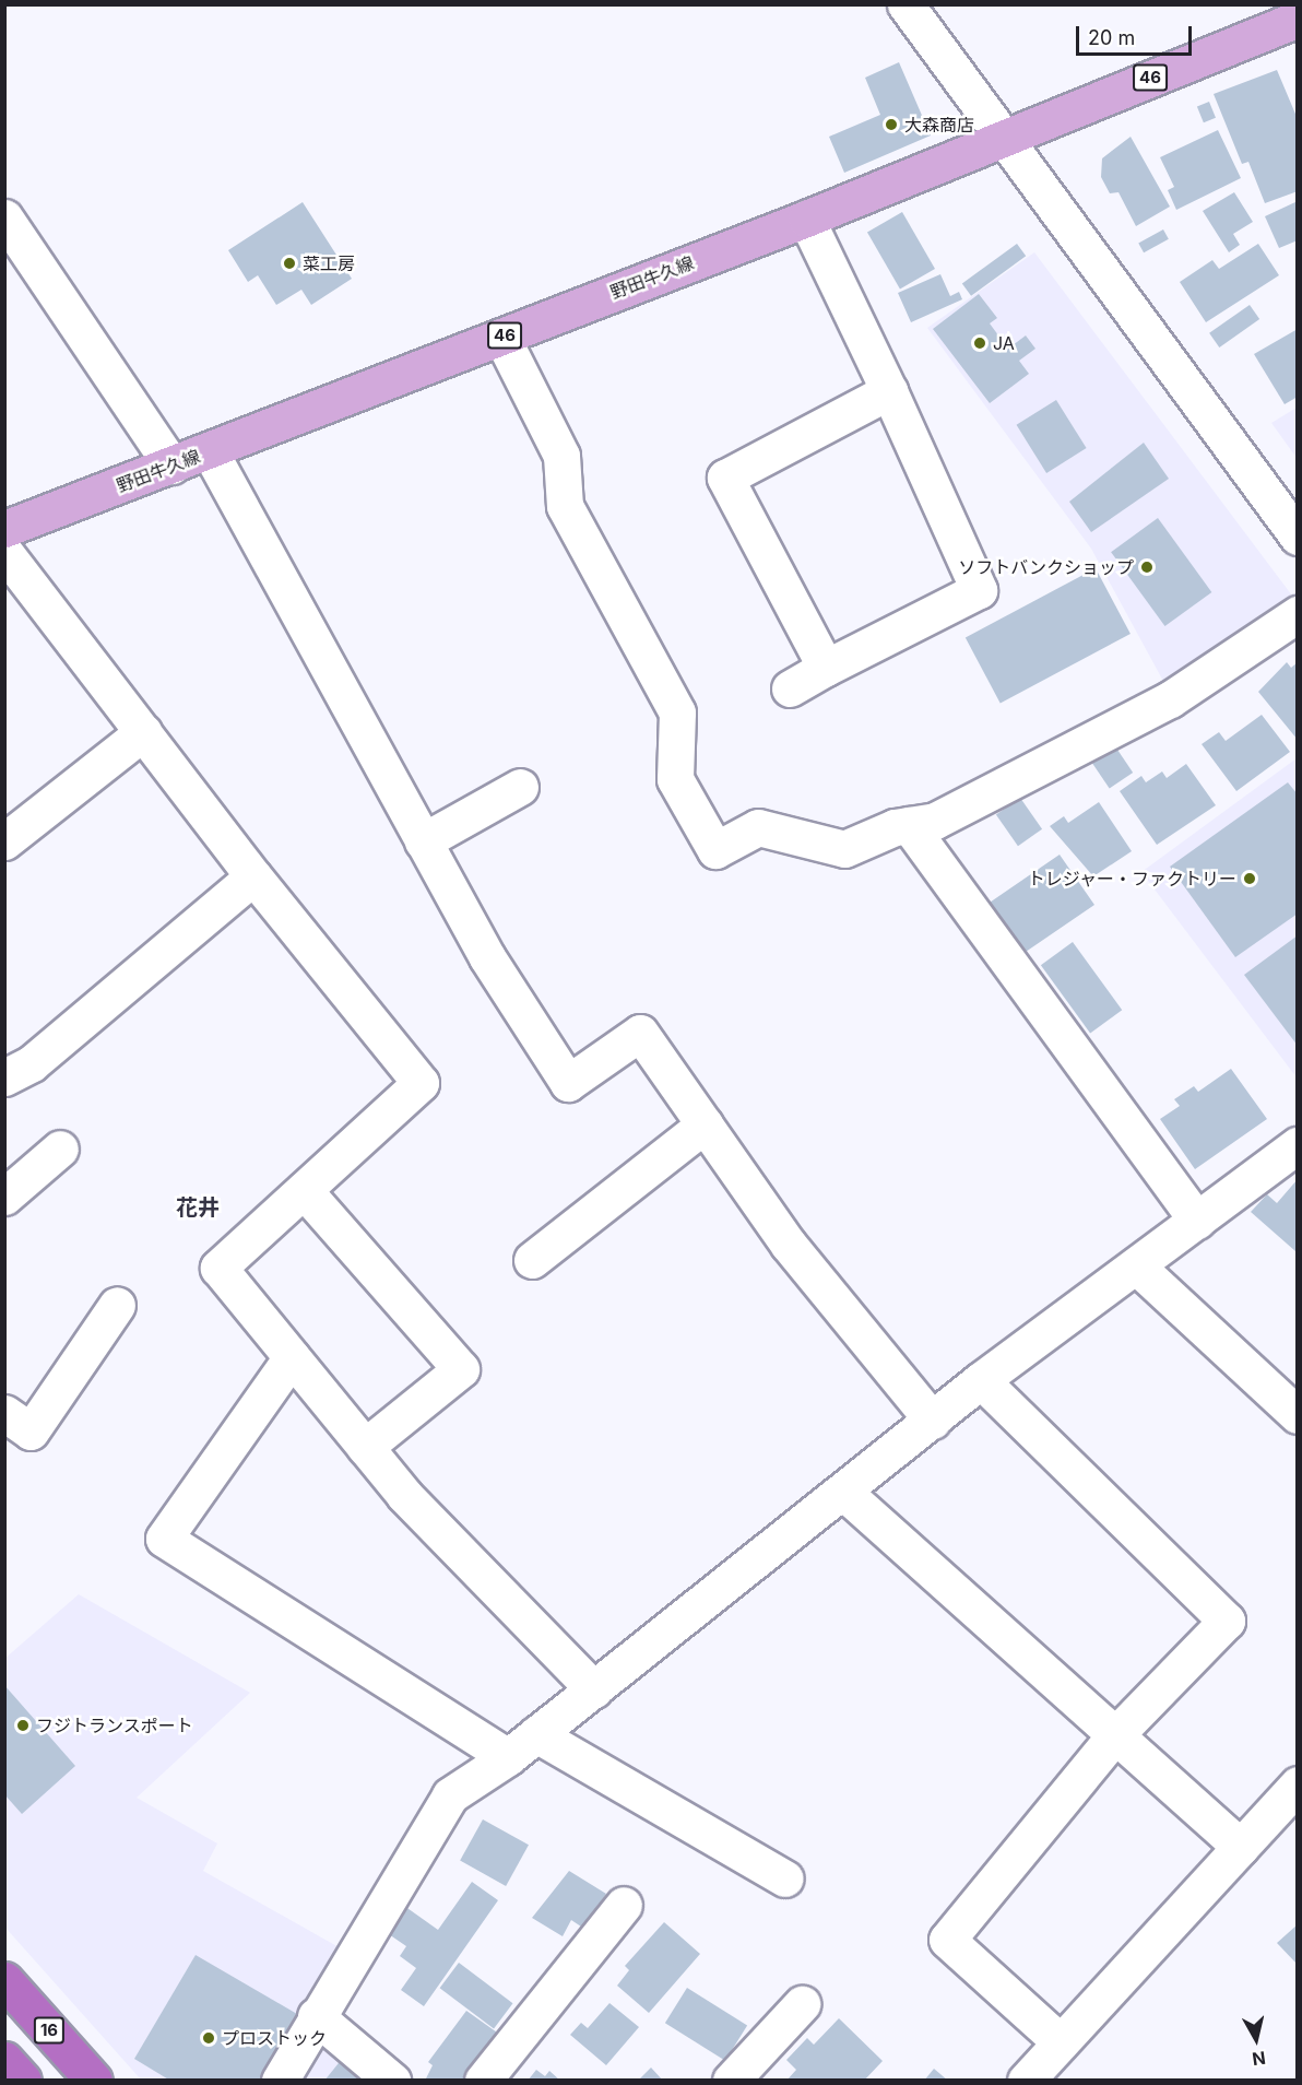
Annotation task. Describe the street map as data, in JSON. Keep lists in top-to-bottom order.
{
  "streets": {
    "highway": ["16"],
    "main road": ["46", "野田牛久線"]
  },
  "districts": ["花井"],
  "places": [
    "大森商店",
    "菜工房",
    "JA",
    "ソフトバンクショップ",
    "トレジャー・ファクトリー",
    "フジトランスポート",
    "プロストック"
  ],
  "scale_bar": "20 m",
  "north": "bottom"
}
